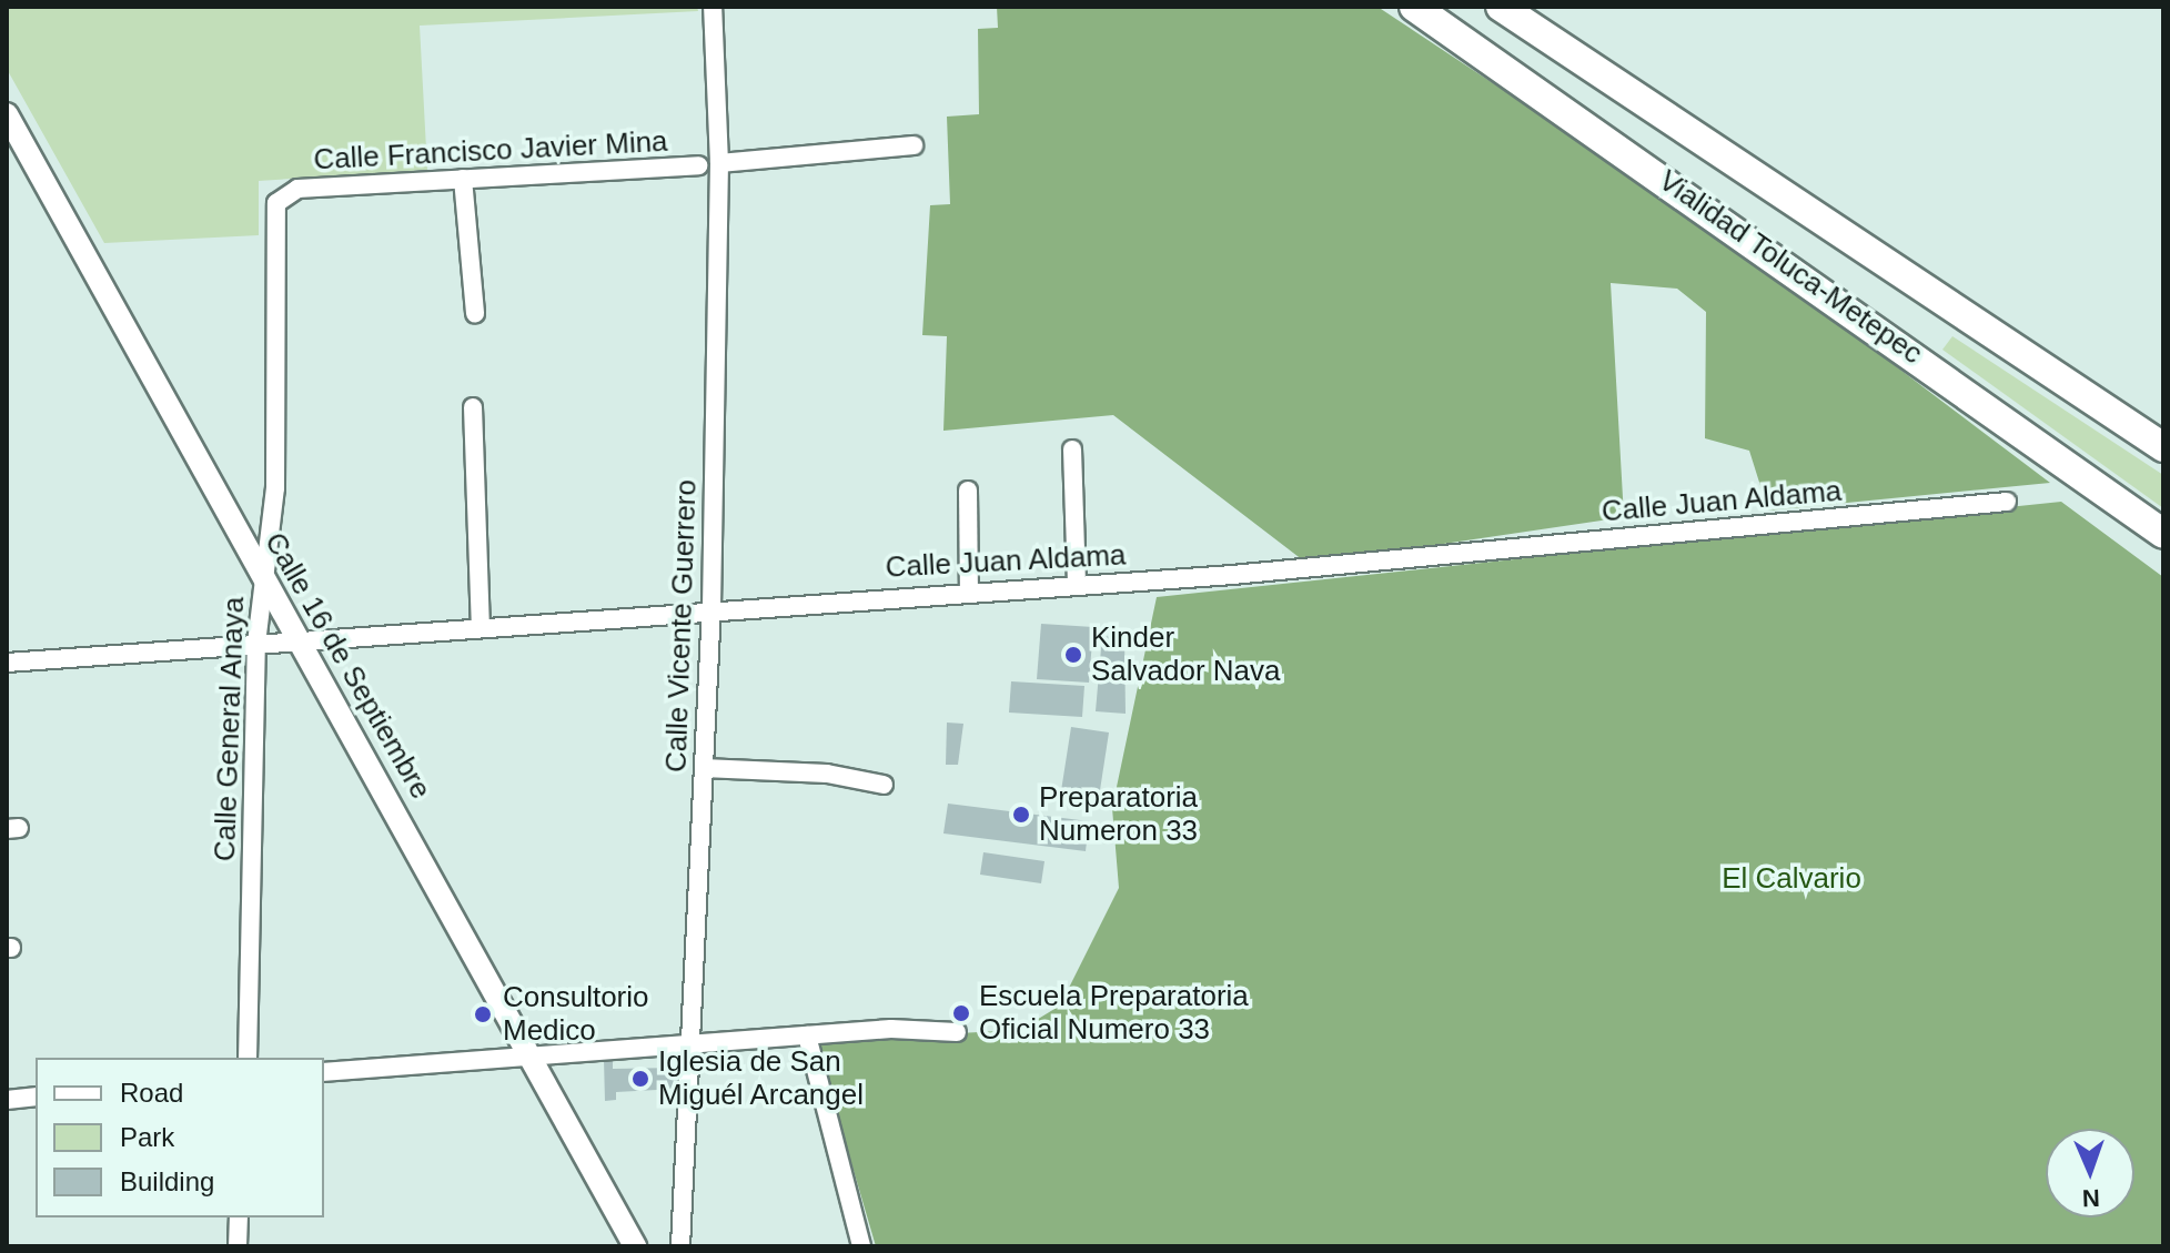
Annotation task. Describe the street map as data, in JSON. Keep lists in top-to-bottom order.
{
  "streets": {
    "highway": ["Vialidad Toluca-Metepec"],
    "street": [
      "Calle Francisco Javier Mina",
      "Calle Juan Aldama",
      "Calle Vicente Guerrero",
      "Calle 16 de Septiembre",
      "Calle General Anaya"
    ]
  },
  "crossings": [
    ["Calle Francisco Javier Mina", "Calle General Anaya"],
    ["Calle Juan Aldama", "Calle Vicente Guerrero"],
    ["Calle Juan Aldama", "Calle 16 de Septiembre"],
    ["Calle Juan Aldama", "Calle General Anaya"],
    ["Calle 16 de Septiembre", "Calle General Anaya"]
  ],
  "parks": ["El Calvario"],
  "places": [
    "Kinder Salvador Nava",
    "Preparatoria Numeron 33",
    "Escuela Preparatoria Oficial Numero 33",
    "Consultorio Medico",
    "Iglesia de San Miguél Arcangel"
  ],
  "legend": ["Road", "Park", "Building"],
  "north": "bottom"
}
